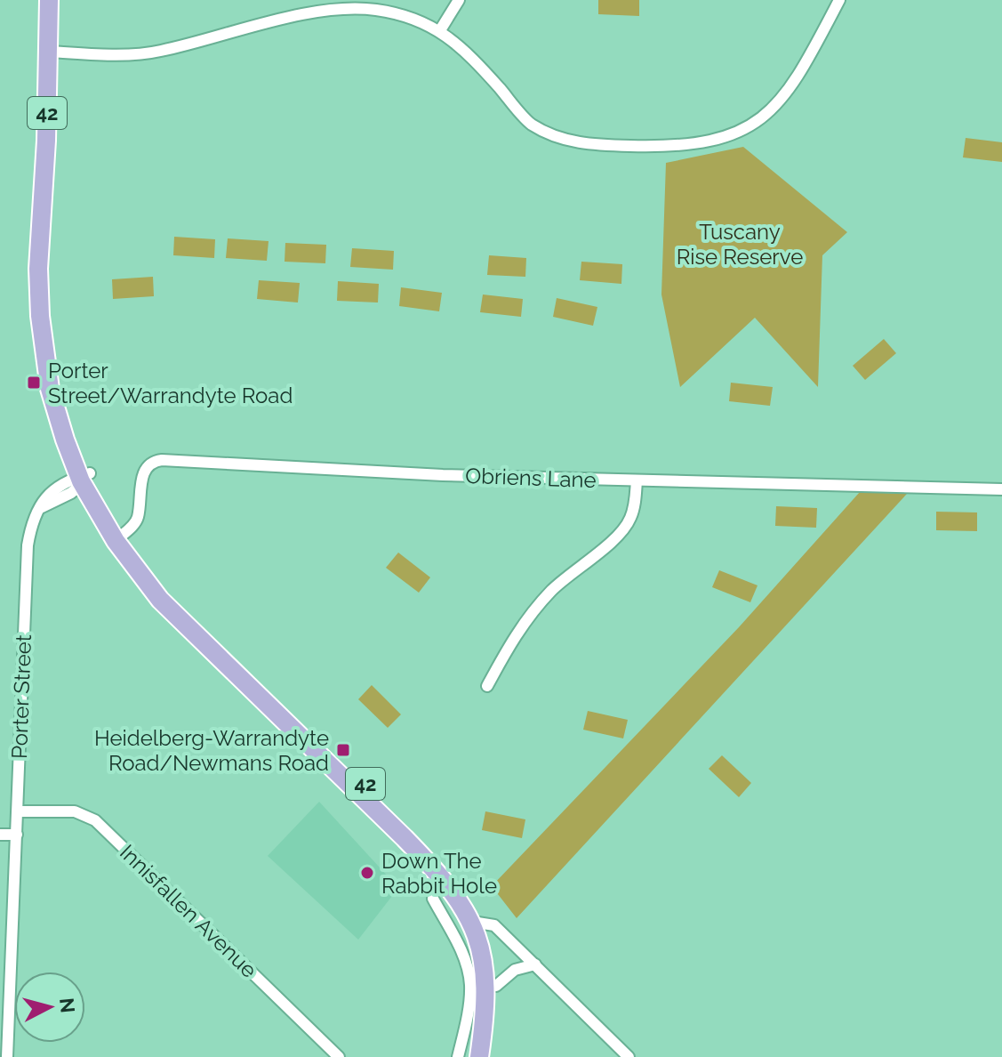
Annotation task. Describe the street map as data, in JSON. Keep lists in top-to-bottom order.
{
  "streets": {
    "main road": ["42"],
    "street": ["Obriens Lane", "Porter Street", "Innisfallen Avenue"]
  },
  "crossings": [
    ["42", "Obriens Lane"],
    ["42", "Porter Street"],
    ["Porter Street", "Innisfallen Avenue"]
  ],
  "parks": ["Tuscany Rise Reserve"],
  "places": {
    "transit": ["Porter Street/Warrandyte Road", "Heidelberg-Warrandyte Road/Newmans Road"],
    "other": ["Down The Rabbit Hole"]
  },
  "north": "right"
}
